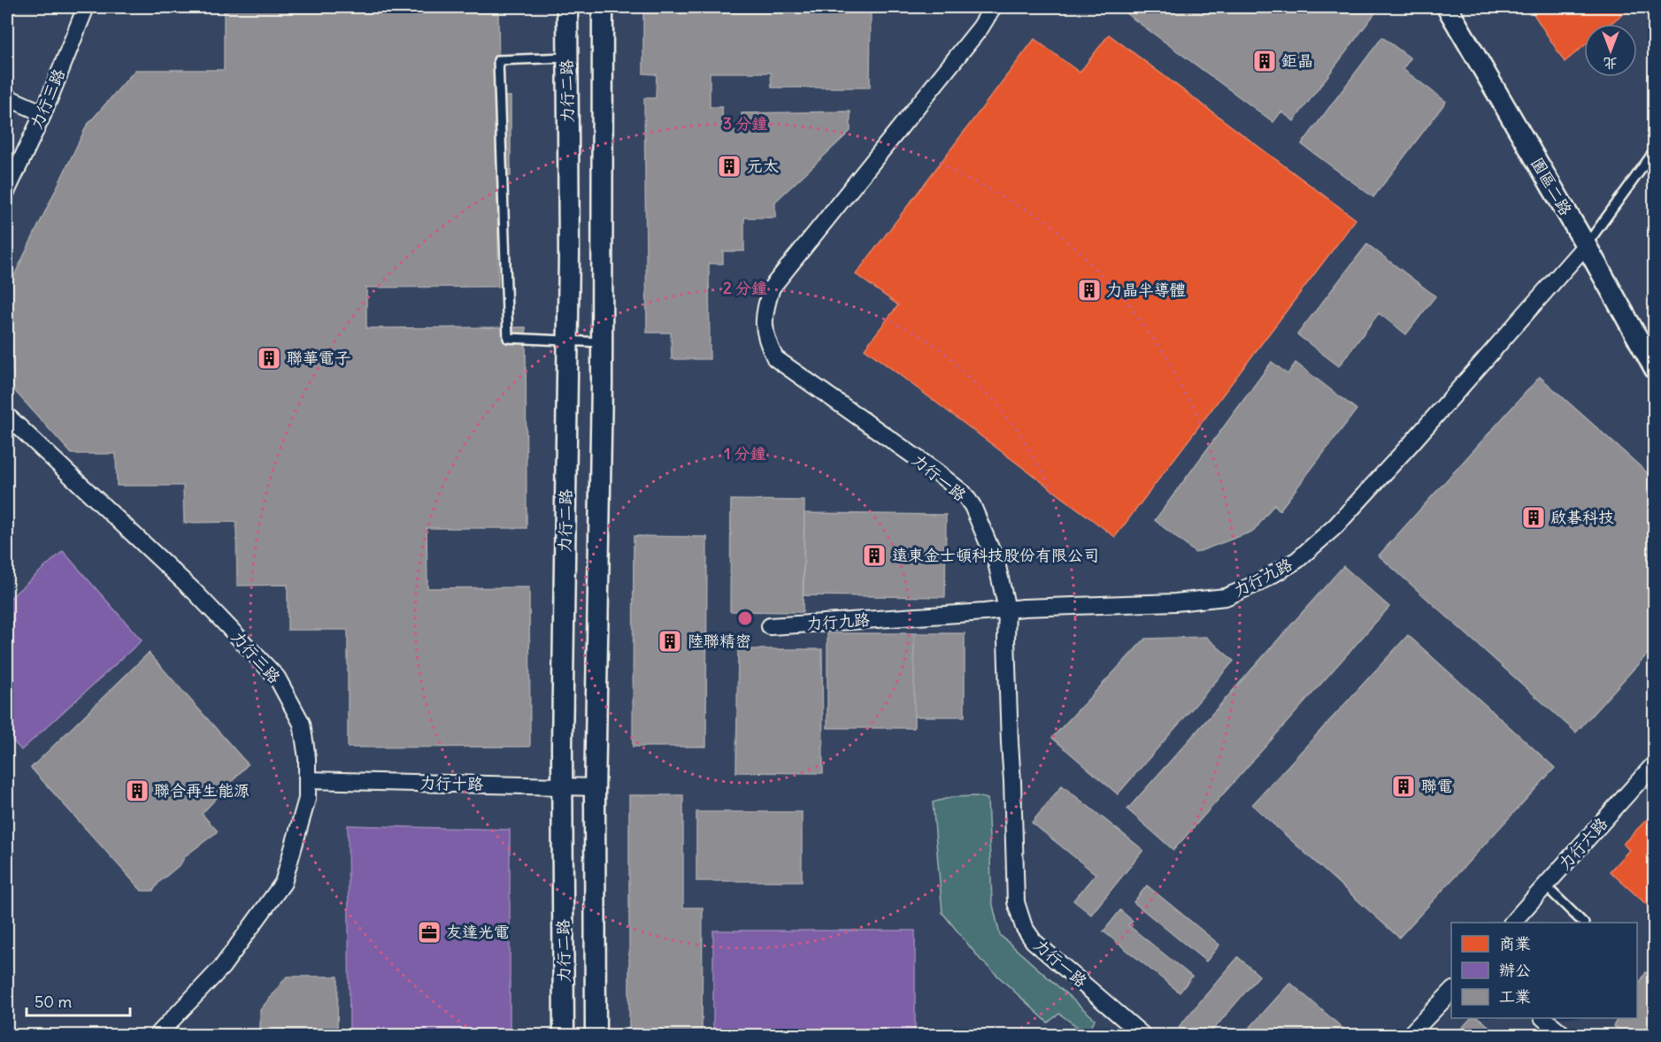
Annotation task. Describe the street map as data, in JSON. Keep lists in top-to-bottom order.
{
  "streets": {
    "street": [
      "力行二路",
      "力行三路",
      "園區二路",
      "力行一路",
      "力行九路",
      "力行十路",
      "力行六路"
    ]
  },
  "crossings": [
    ["力行二路", "力行十路"],
    ["力行三路", "力行十路"],
    ["園區二路", "力行九路"],
    ["力行一路", "力行九路"]
  ],
  "places": {
    "building": [
      "鉅晶",
      "元太",
      "力晶半導體",
      "聯華電子",
      "啟碁科技",
      "遠東金士頓科技股份有限公司",
      "陸聯精密",
      "聯電",
      "聯合再生能源"
    ],
    "office": ["友達光電"]
  },
  "legend": ["商業", "辦公", "工業"],
  "scale_bar": "50 m",
  "north": "bottom",
  "rings": ["3 分鐘", "2 分鐘", "1 分鐘"]
}
